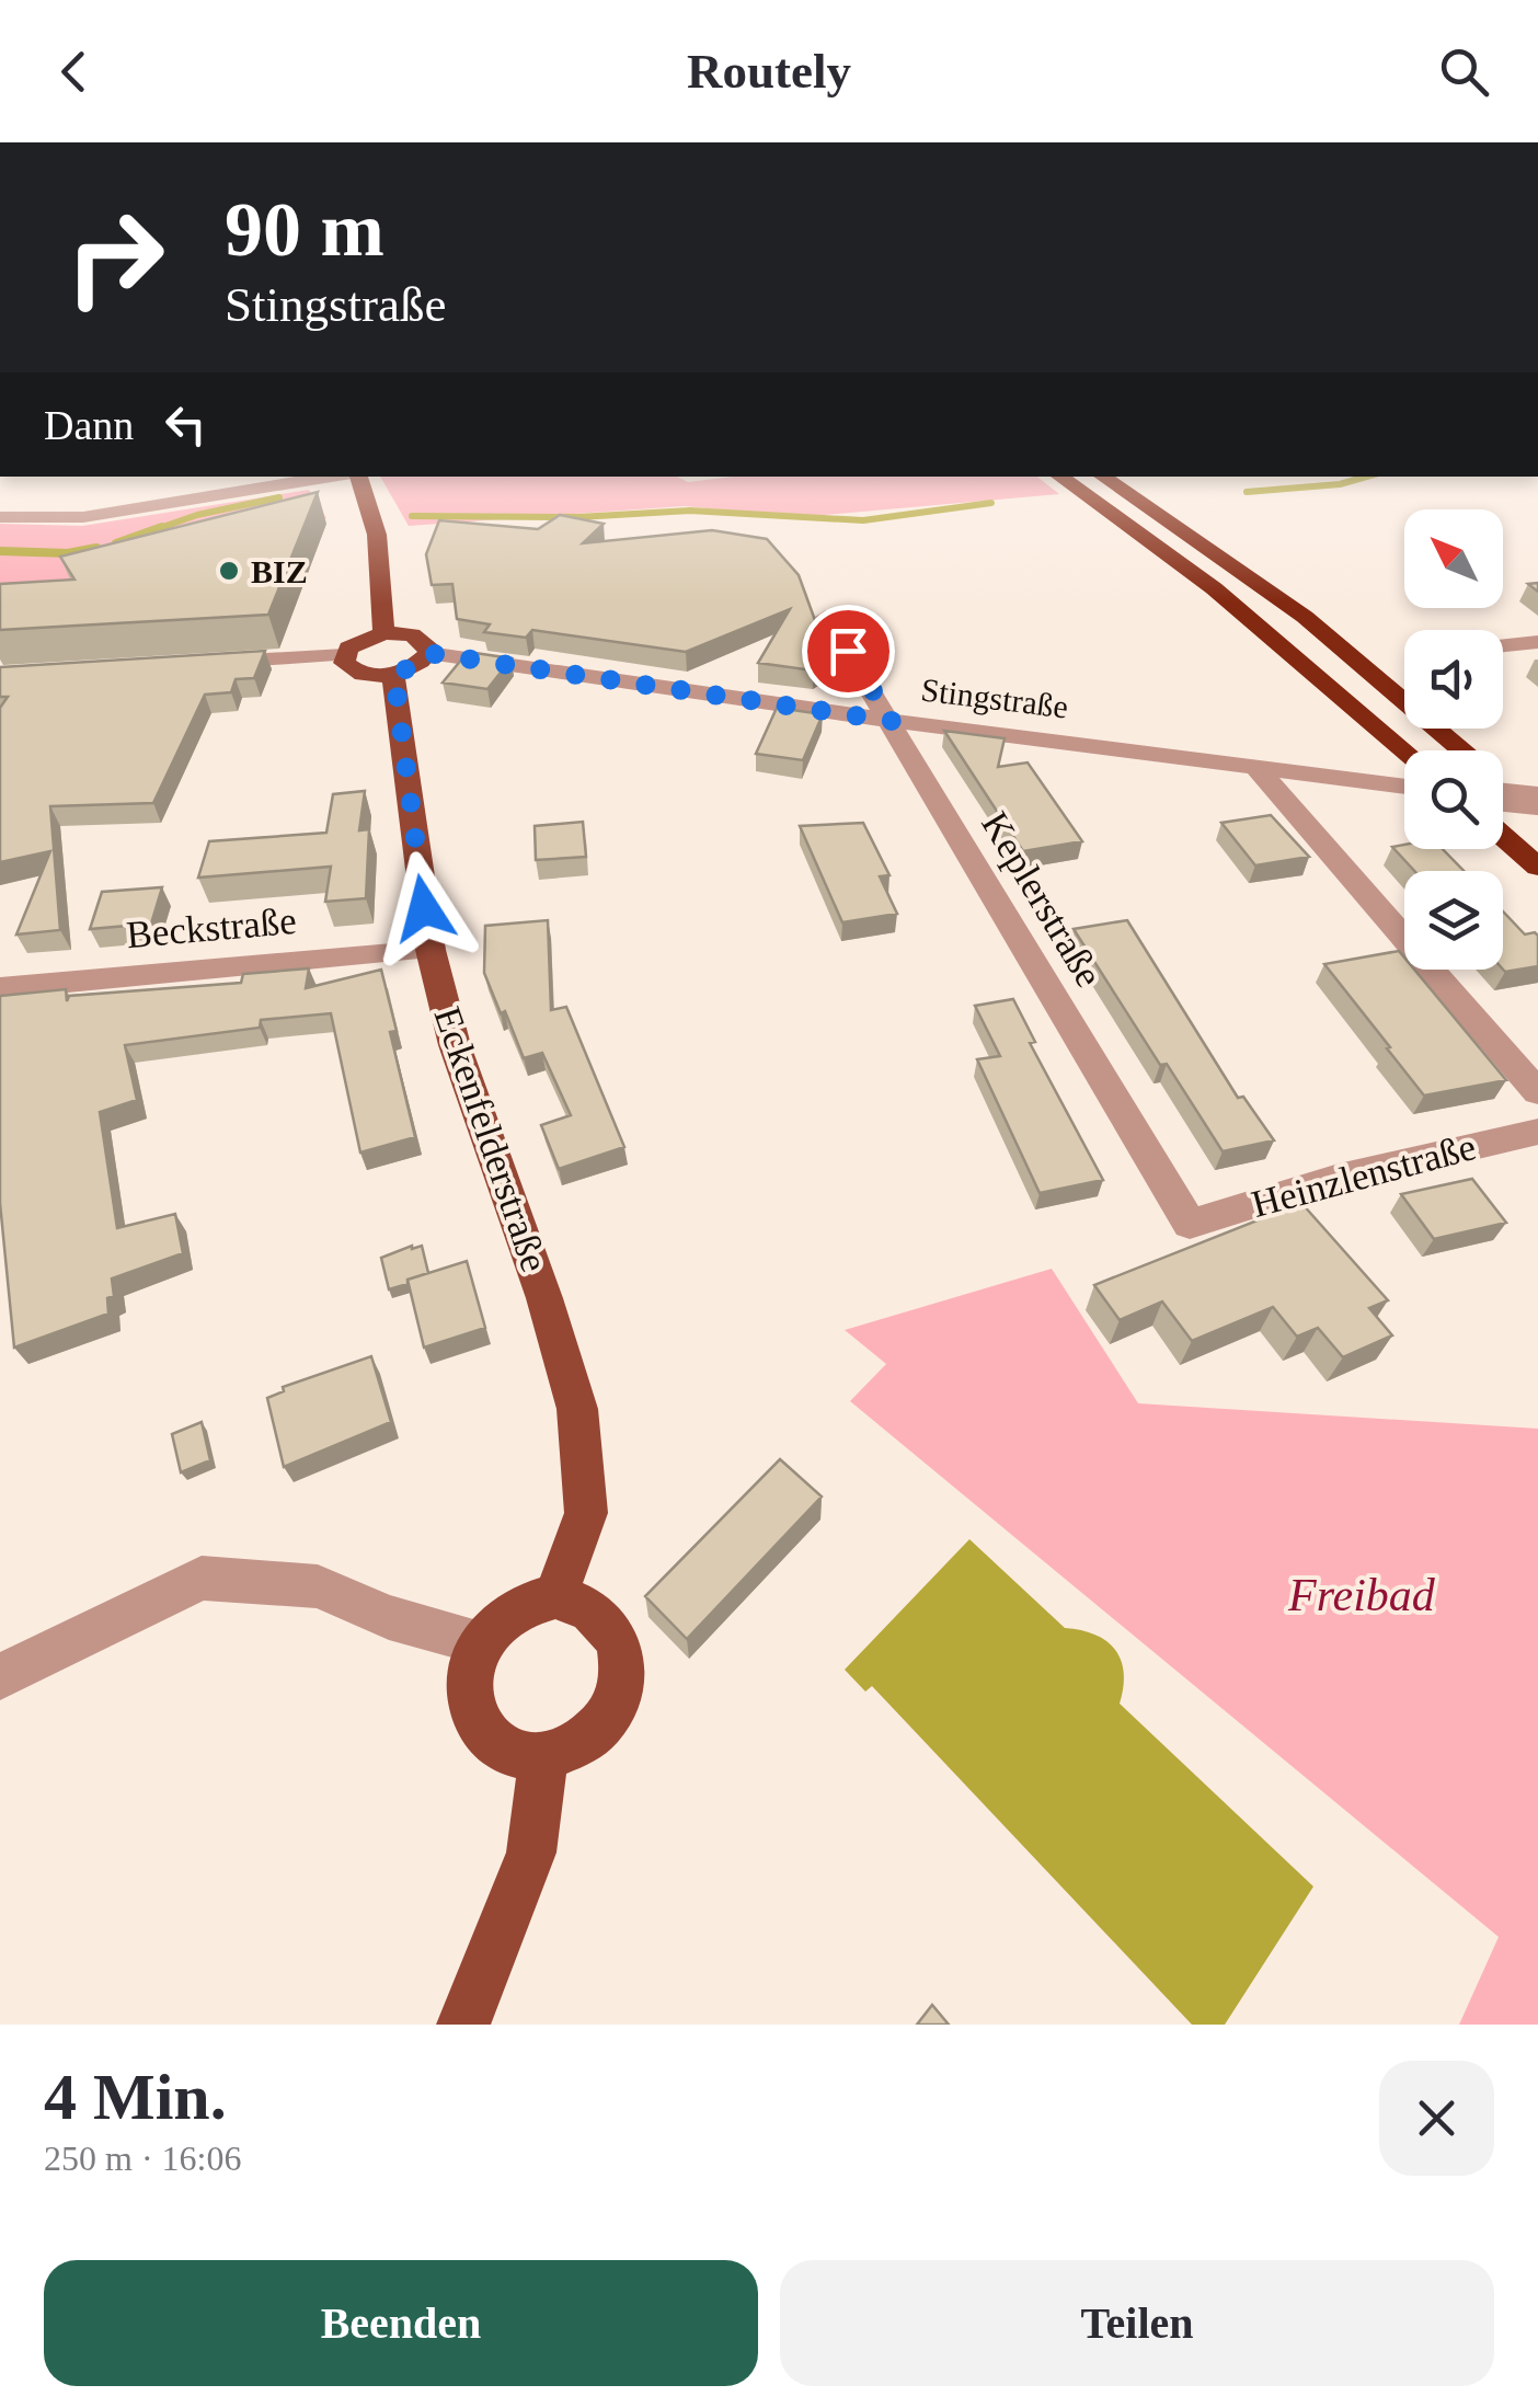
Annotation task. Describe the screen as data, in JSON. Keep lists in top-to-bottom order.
{
  "streets": {
    "main road": ["Eckenfelderstraße"],
    "street": [
      "Stingstraße",
      "Keplerstraße",
      "Beckstraße",
      "Heinzlenstraße"
    ]
  },
  "crossings": [
    ["Stingstraße", "Keplerstraße"],
    ["Keplerstraße", "Heinzlenstraße"],
    ["Beckstraße", "Eckenfelderstraße"]
  ],
  "parks": ["Freibad"],
  "places": ["BIZ"],
  "north": "top left",
  "page": {
    "header": "Routely",
    "turn": ["90 m", "Stingstraße"],
    "then": "Dann",
    "heading": ["4 Min.", "250 m · 16:06"],
    "buttons": ["Beenden", "Teilen"]
  }
}
